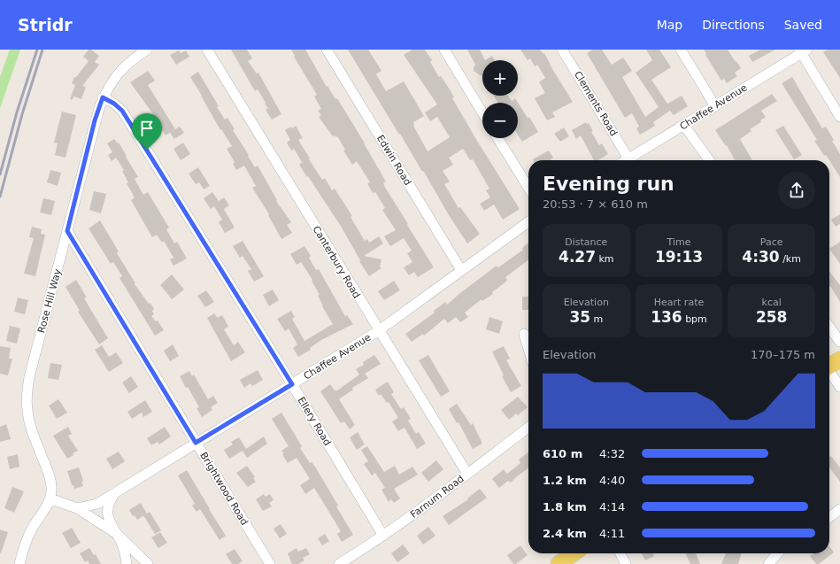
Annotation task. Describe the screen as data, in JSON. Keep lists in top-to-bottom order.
{
  "streets": {
    "street": [
      "Clements Road",
      "Chaffee Avenue",
      "Edwin Road",
      "Canterbury Road",
      "Rose Hill Way",
      "Ellery Road",
      "Brightwood Road",
      "Farnum Road"
    ]
  },
  "crossings": [
    ["Clements Road", "Chaffee Avenue"],
    ["Chaffee Avenue", "Edwin Road"],
    ["Chaffee Avenue", "Canterbury Road"],
    ["Chaffee Avenue", "Ellery Road"],
    ["Chaffee Avenue", "Brightwood Road"],
    ["Canterbury Road", "Farnum Road"],
    ["Rose Hill Way", "Ellery Road"],
    ["Rose Hill Way", "Brightwood Road"],
    ["Ellery Road", "Farnum Road"]
  ],
  "page": {
    "header": "Stridr",
    "nav": ["Map", "Directions", "Saved"],
    "map_buttons": ["+", "−"],
    "heading": ["Evening run", "20:53 · 7 × 610 m"],
    "stats": [
      ["Distance", "4.27 km"],
      ["Time", "19:13"],
      ["Pace", "4:30 /km"],
      ["Elevation", "35 m"],
      ["Heart rate", "136 bpm"],
      ["kcal", "258"]
    ],
    "chart": ["Elevation", "170–175 m"],
    "list": [
      {
        "name": "610 m",
        "note": "4:32"
      },
      {
        "name": "1.2 km",
        "note": "4:40"
      },
      {
        "name": "1.8 km",
        "note": "4:14"
      },
      {
        "name": "2.4 km",
        "note": "4:11"
      }
    ]
  }
}
